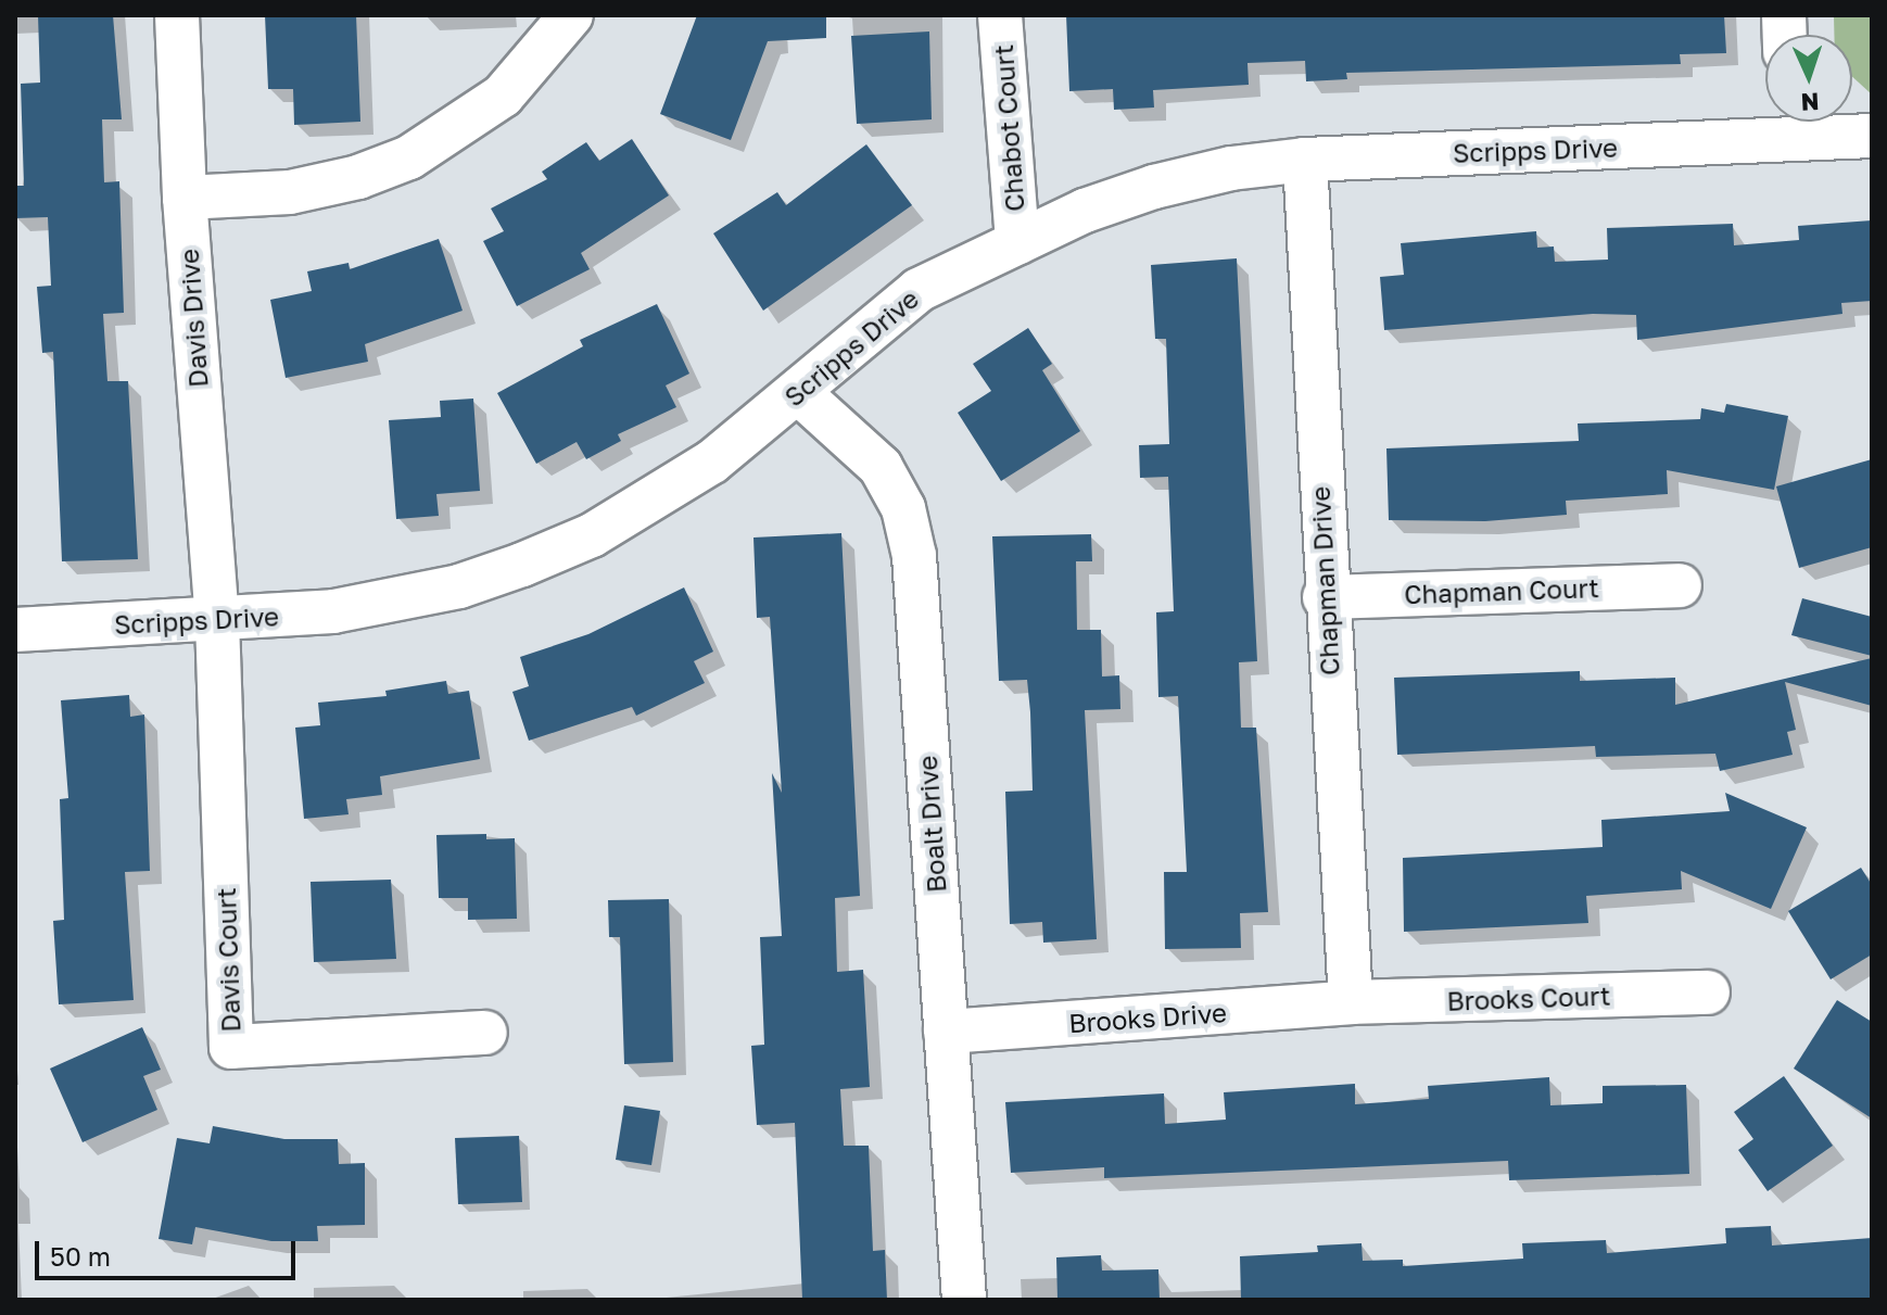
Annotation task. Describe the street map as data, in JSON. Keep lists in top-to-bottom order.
{
  "streets": {
    "street": [
      "Chabot Court",
      "Scripps Drive",
      "Davis Drive",
      "Chapman Drive",
      "Chapman Court",
      "Boalt Drive",
      "Davis Court",
      "Brooks Court",
      "Brooks Drive"
    ]
  },
  "crossings": [
    ["Chabot Court", "Scripps Drive"],
    ["Scripps Drive", "Davis Drive"],
    ["Scripps Drive", "Chapman Drive"],
    ["Scripps Drive", "Boalt Drive"],
    ["Scripps Drive", "Davis Court"],
    ["Davis Drive", "Davis Court"],
    ["Chapman Drive", "Chapman Court"],
    ["Chapman Drive", "Brooks Court"],
    ["Chapman Drive", "Brooks Drive"],
    ["Boalt Drive", "Brooks Drive"],
    ["Brooks Court", "Brooks Drive"]
  ],
  "scale_bar": "50 m",
  "north": "bottom"
}
